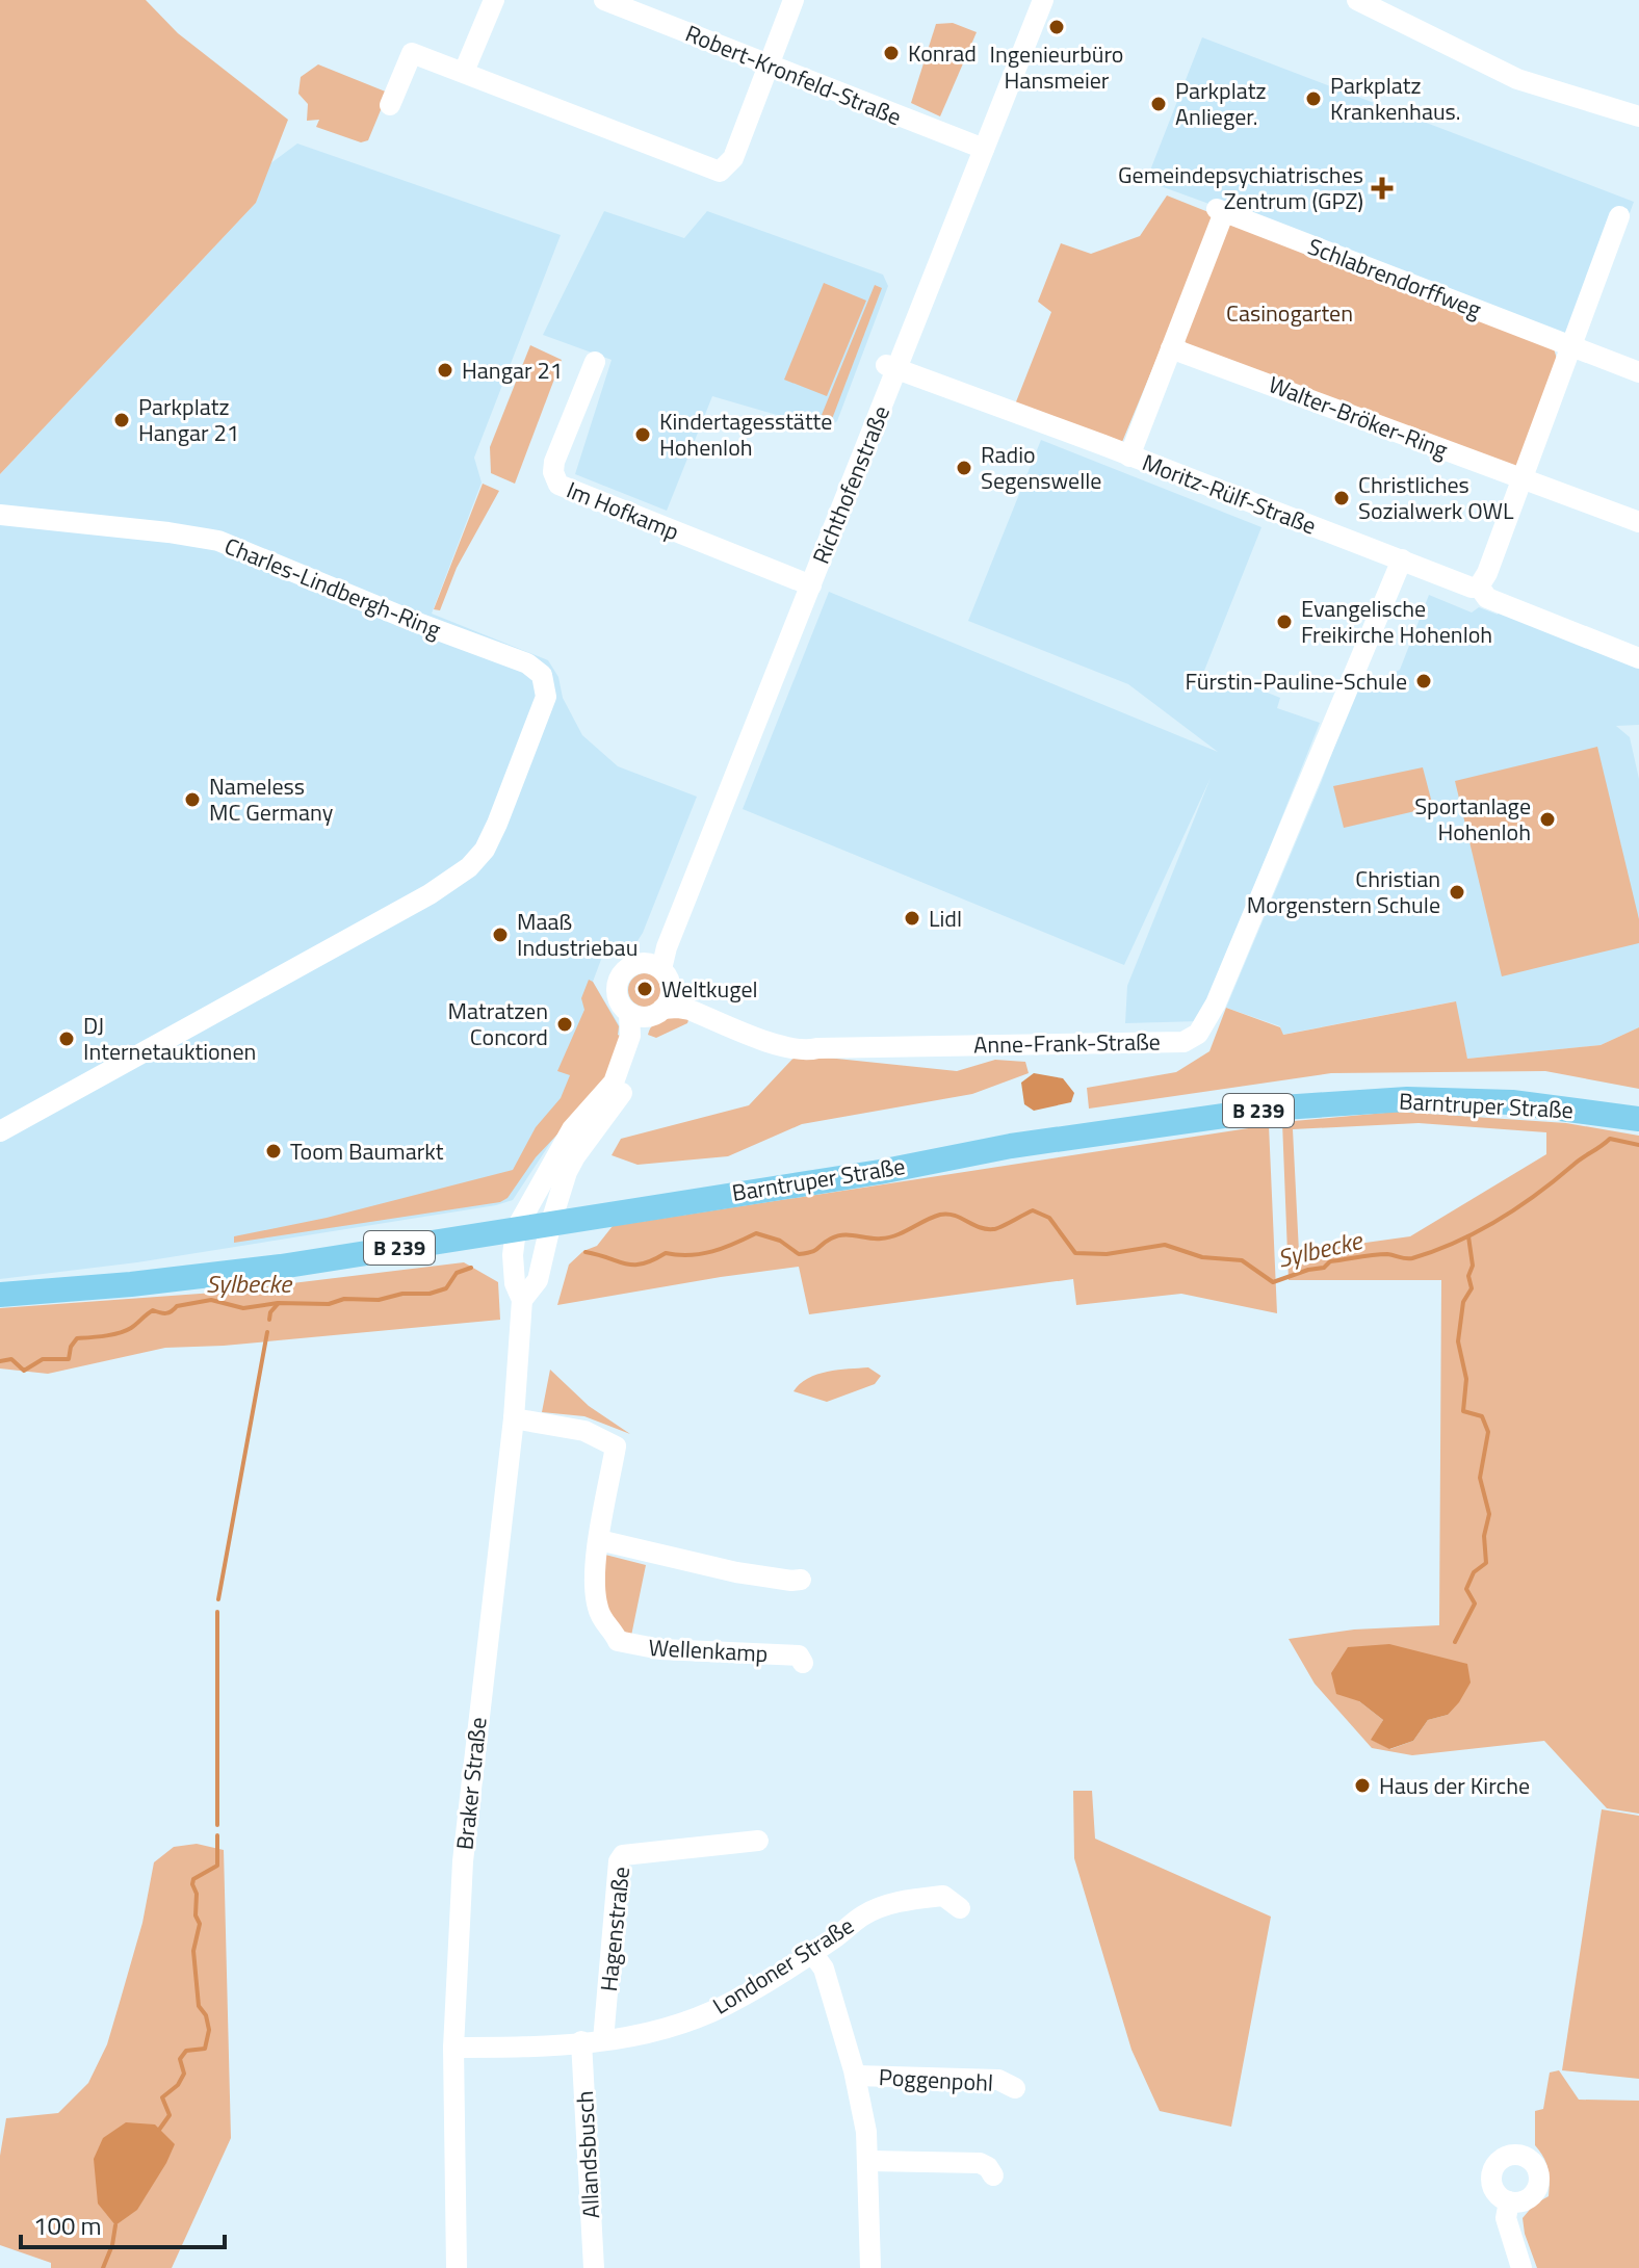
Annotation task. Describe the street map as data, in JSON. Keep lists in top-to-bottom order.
{
  "streets": {
    "main road": ["Barntruper Straße", "B 239"],
    "street": [
      "Robert-Kronfeld-Straße",
      "Schlabrendorffweg",
      "Walter-Bröker-Ring",
      "Richthofenstraße",
      "Moritz-Rülf-Straße",
      "Im Hofkamp",
      "Charles-Lindbergh-Ring",
      "Anne-Frank-Straße",
      "Wellenkamp",
      "Braker Straße",
      "Hagenstraße",
      "Londoner Straße",
      "Poggenpohl",
      "Allandsbusch"
    ]
  },
  "crossings": [
    ["Robert-Kronfeld-Straße", "Richthofenstraße"],
    ["Schlabrendorffweg", "Walter-Bröker-Ring"],
    ["Richthofenstraße", "Moritz-Rülf-Straße"],
    ["Richthofenstraße", "Im Hofkamp"],
    ["Richthofenstraße", "Anne-Frank-Straße"],
    ["Moritz-Rülf-Straße", "Anne-Frank-Straße"],
    ["Barntruper Straße", "Braker Straße"],
    ["Wellenkamp", "Braker Straße"],
    ["Braker Straße", "Londoner Straße"],
    ["Hagenstraße", "Londoner Straße"],
    ["Londoner Straße", "Poggenpohl"],
    ["Londoner Straße", "Allandsbusch"]
  ],
  "water": ["Sylbecke"],
  "parks": ["Casinogarten"],
  "places": {
    "other": [
      "Ingenieurbüro Hansmeier",
      "Konrad",
      "Parkplatz Krankenhaus.",
      "Parkplatz Anlieger.",
      "Hangar 21",
      "Parkplatz Hangar 21",
      "Kindertagesstätte Hohenloh",
      "Radio Segenswelle",
      "Christliches Sozialwerk OWL",
      "Evangelische Freikirche Hohenloh",
      "Fürstin-Pauline-Schule",
      "Nameless MC Germany",
      "Sportanlage Hohenloh",
      "Christian Morgenstern Schule",
      "Lidl",
      "Maaß Industriebau",
      "Weltkugel",
      "Matratzen Concord",
      "DJ Internetauktionen",
      "Toom Baumarkt",
      "Haus der Kirche"
    ],
    "health": ["Gemeindepsychiatrisches Zentrum (GPZ)"]
  },
  "scale_bar": "100 m"
}
